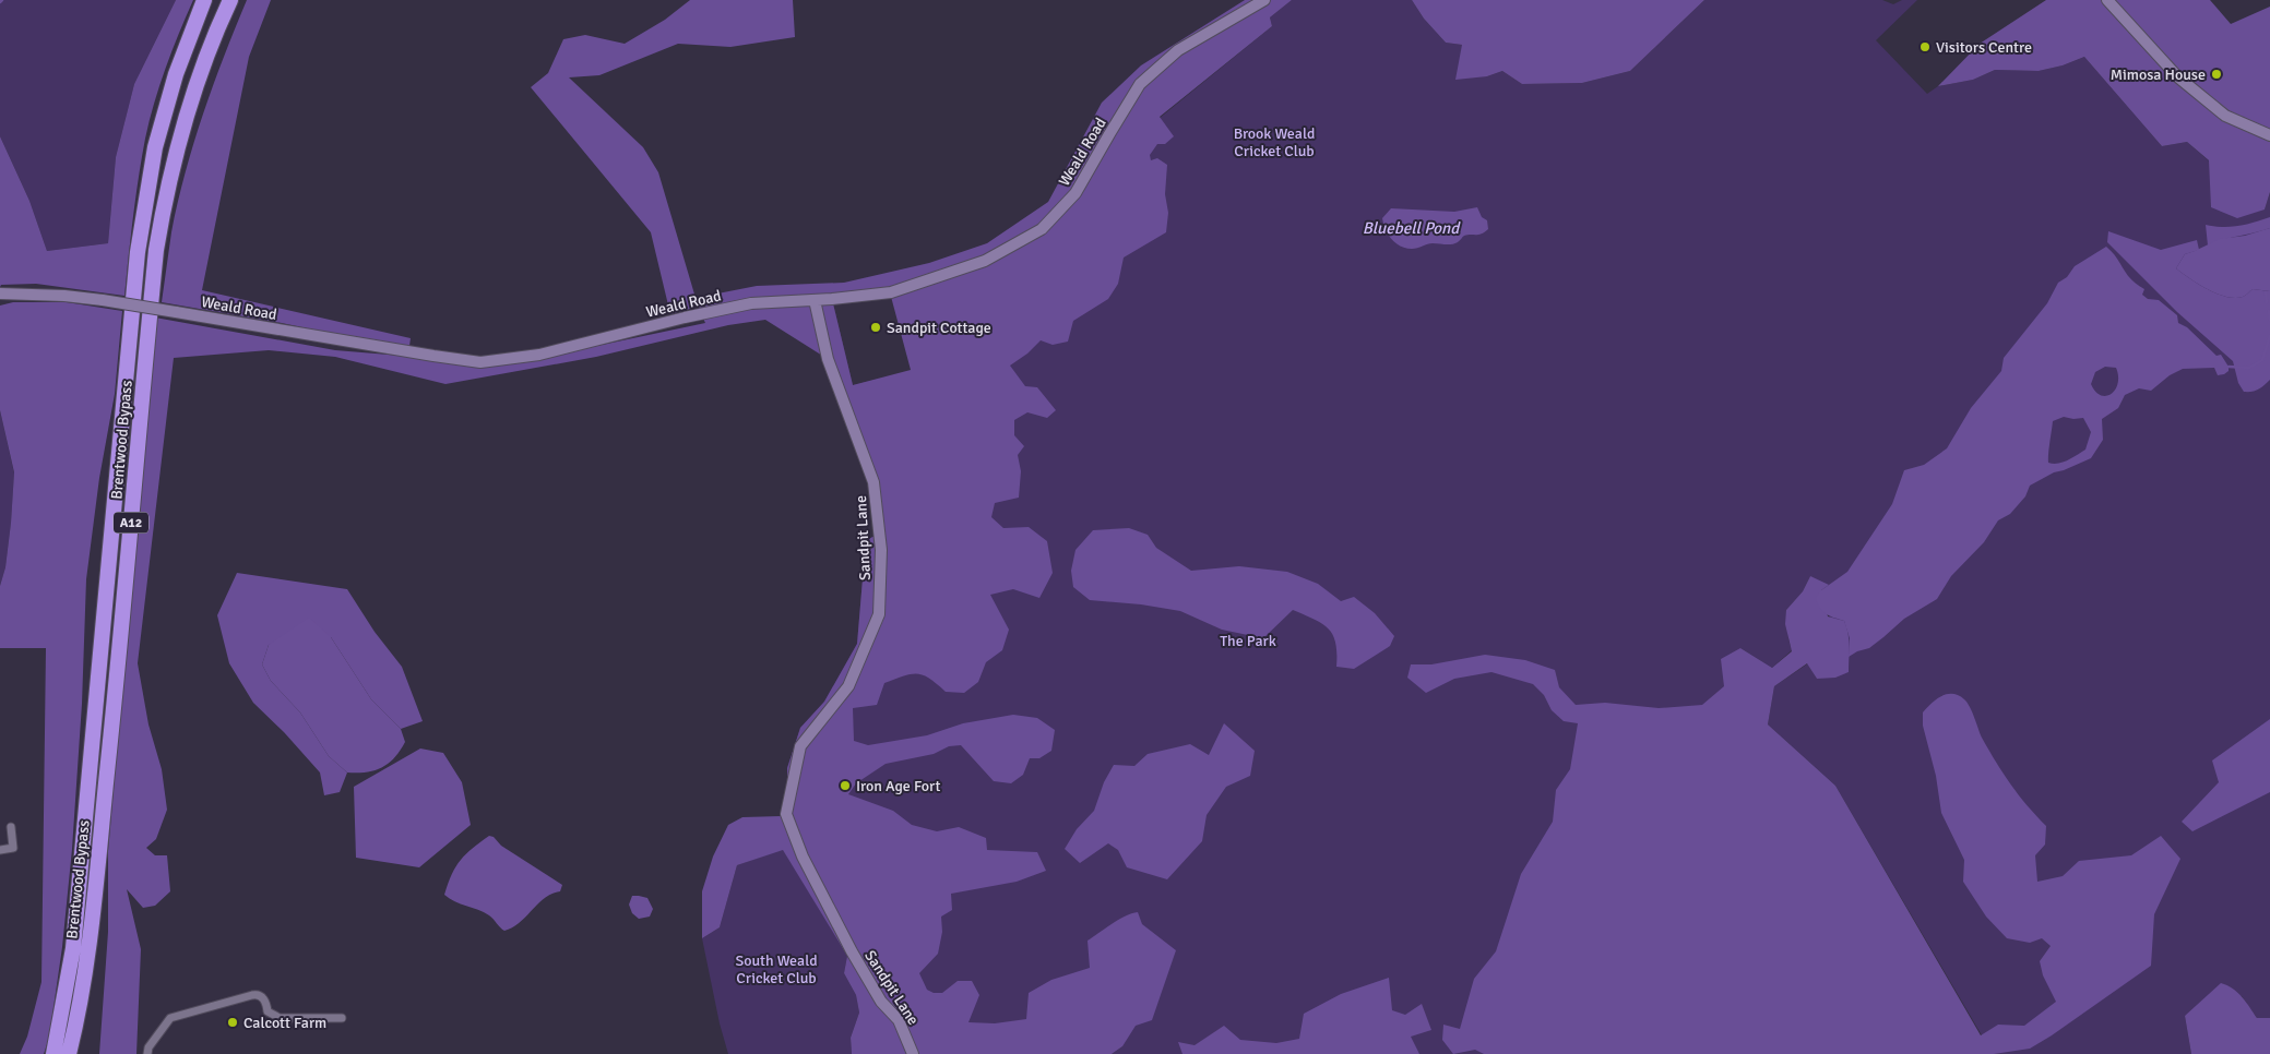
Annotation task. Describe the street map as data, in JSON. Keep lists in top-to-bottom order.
{
  "streets": {
    "highway": ["Brentwood Bypass", "A12"],
    "street": ["Weald Road", "Sandpit Lane"]
  },
  "crossings": [
    ["Weald Road", "Sandpit Lane"]
  ],
  "water": ["Bluebell Pond"],
  "parks": ["Brook Weald Cricket Club", "The Park", "South Weald Cricket Club"],
  "places": [
    "Visitors Centre",
    "Mimosa House",
    "Sandpit Cottage",
    "Iron Age Fort",
    "Calcott Farm"
  ]
}
